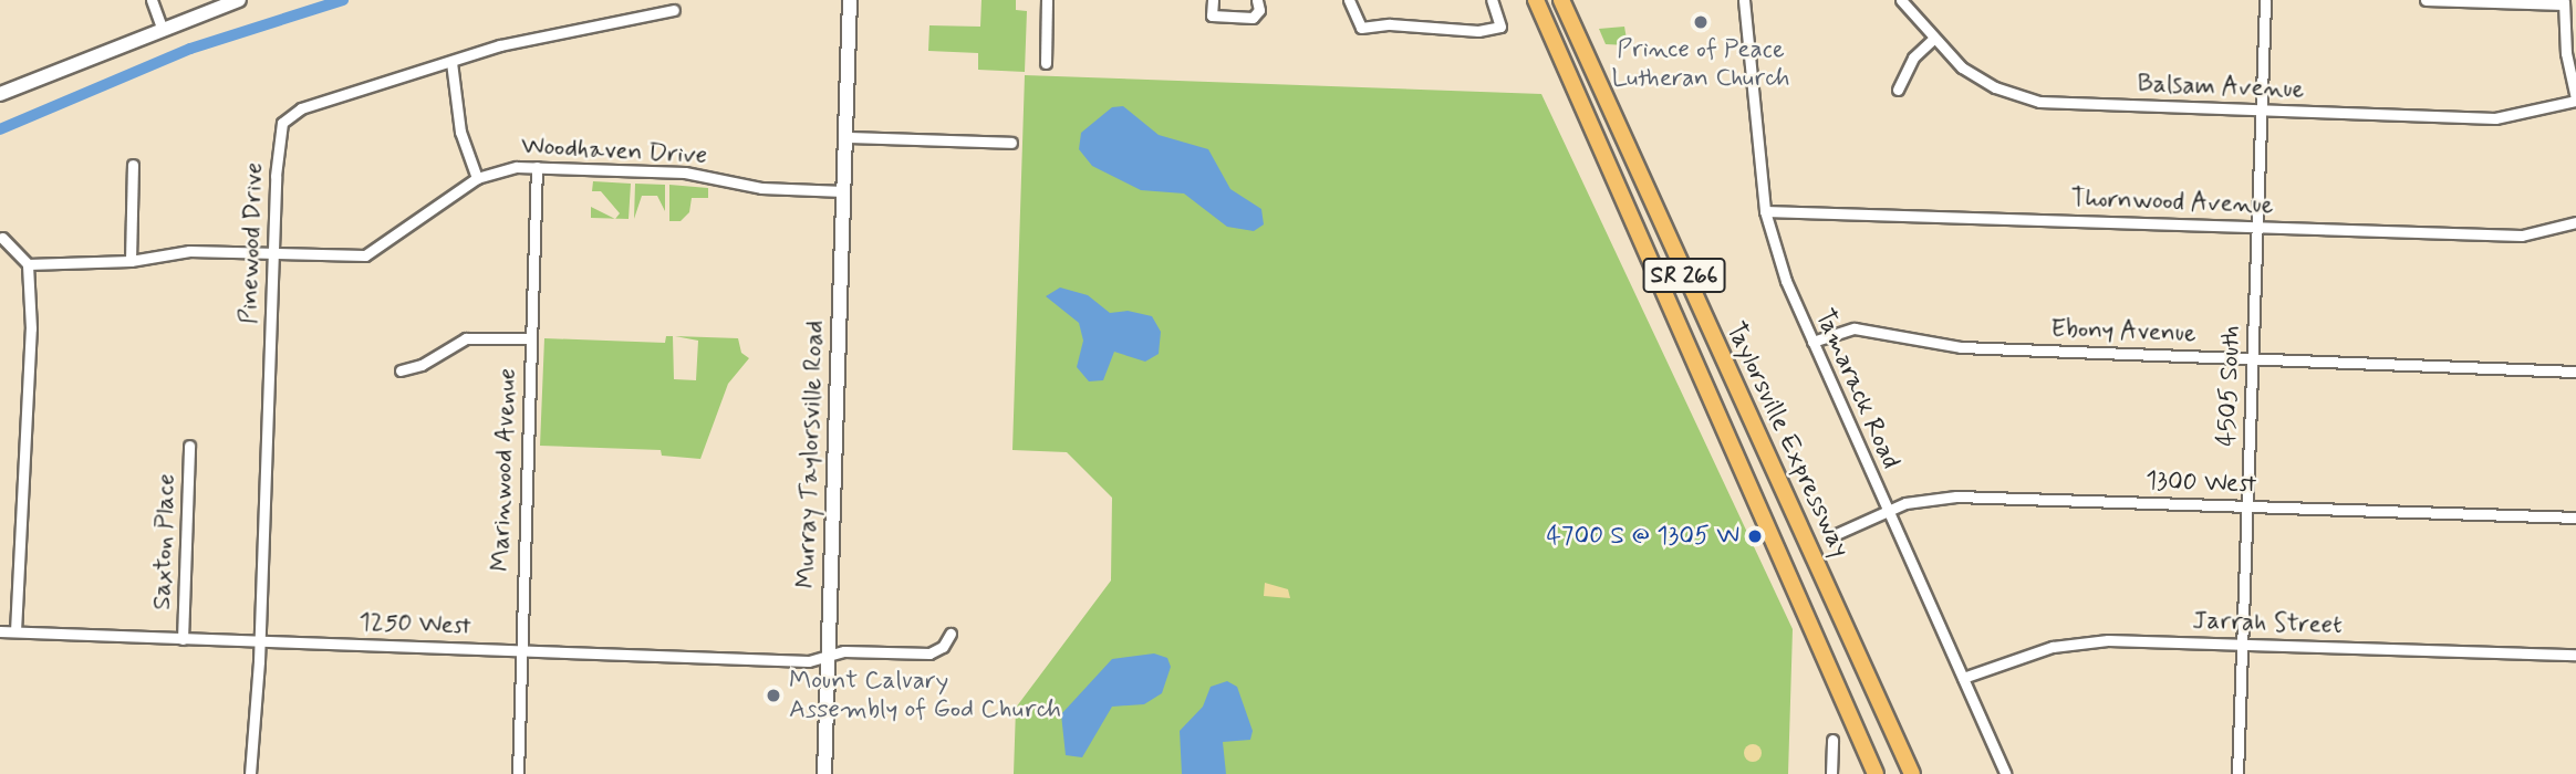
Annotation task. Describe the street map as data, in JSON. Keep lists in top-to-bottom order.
{
  "streets": {
    "main road": ["SR 266", "Taylorsville Expressway"],
    "street": [
      "Balsam Avenue",
      "Woodhaven Drive",
      "Thornwood Avenue",
      "Pinewood Drive",
      "Ebony Avenue",
      "4505 South",
      "Tamarack Road",
      "Murray Taylorsville Road",
      "Marinwood Avenue",
      "1300 West",
      "Saxton Place",
      "Jarrah Street",
      "1250 West"
    ]
  },
  "crossings": [
    ["Balsam Avenue", "4505 South"],
    ["Woodhaven Drive", "Pinewood Drive"],
    ["Woodhaven Drive", "Murray Taylorsville Road"],
    ["Woodhaven Drive", "Marinwood Avenue"],
    ["Thornwood Avenue", "4505 South"],
    ["Thornwood Avenue", "Tamarack Road"],
    ["Pinewood Drive", "1250 West"],
    ["Ebony Avenue", "4505 South"],
    ["Ebony Avenue", "Tamarack Road"],
    ["4505 South", "1300 West"],
    ["4505 South", "Jarrah Street"],
    ["Tamarack Road", "1300 West"],
    ["Tamarack Road", "Jarrah Street"],
    ["Murray Taylorsville Road", "1250 West"],
    ["Marinwood Avenue", "1250 West"],
    ["Saxton Place", "1250 West"]
  ],
  "places": ["Prince of Peace Lutheran Church", "4700 S @ 1305 W", "Mount Calvary Assembly of God Church"]
}
